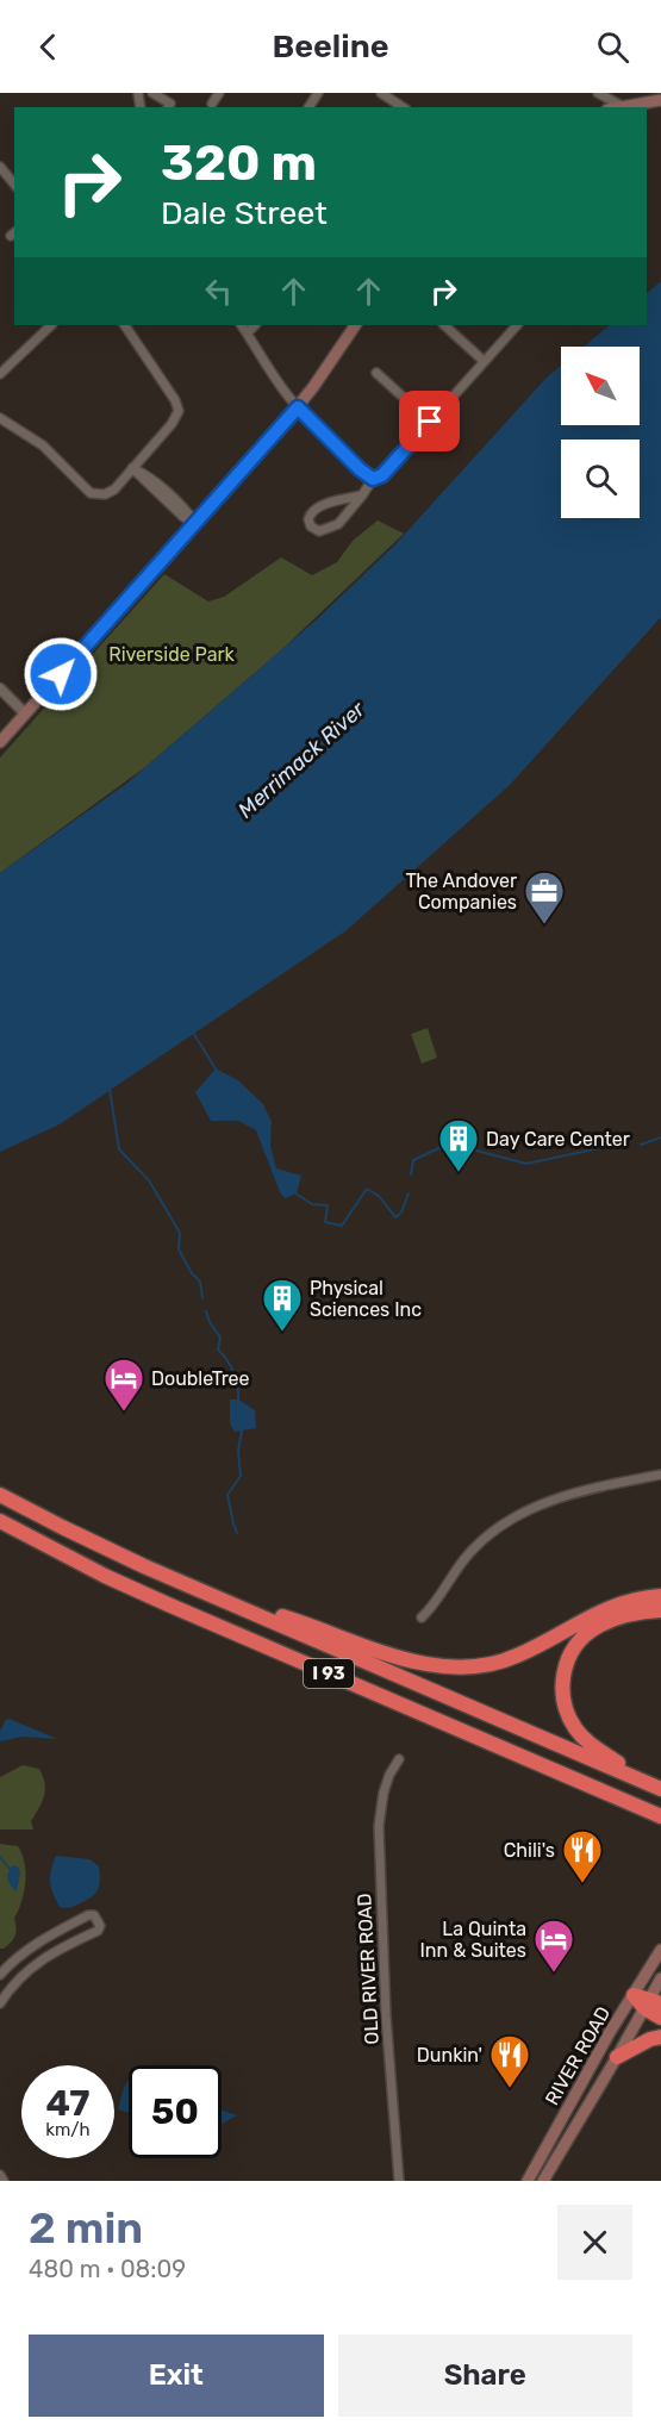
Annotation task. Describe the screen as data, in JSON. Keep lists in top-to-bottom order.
{
  "streets": {
    "highway": ["I 93"],
    "main road": ["RIVER ROAD"],
    "street": ["OLD RIVER ROAD"]
  },
  "water": ["Merrimack River"],
  "parks": ["Riverside Park"],
  "places": {
    "office": ["The Andover Companies"],
    "building": ["Day Care Center", "Physical Sciences Inc"],
    "hotel": ["DoubleTree", "La Quinta Inn & Suites"],
    "restaurant": ["Chili's", "Dunkin'"]
  },
  "north": "top left",
  "page": {
    "header": "Beeline",
    "turn": ["320 m", "Dale Street"],
    "speed": "47 km/h",
    "limit": "50",
    "heading": ["2 min", "480 m · 08:09"],
    "buttons": ["Exit", "Share"]
  }
}
